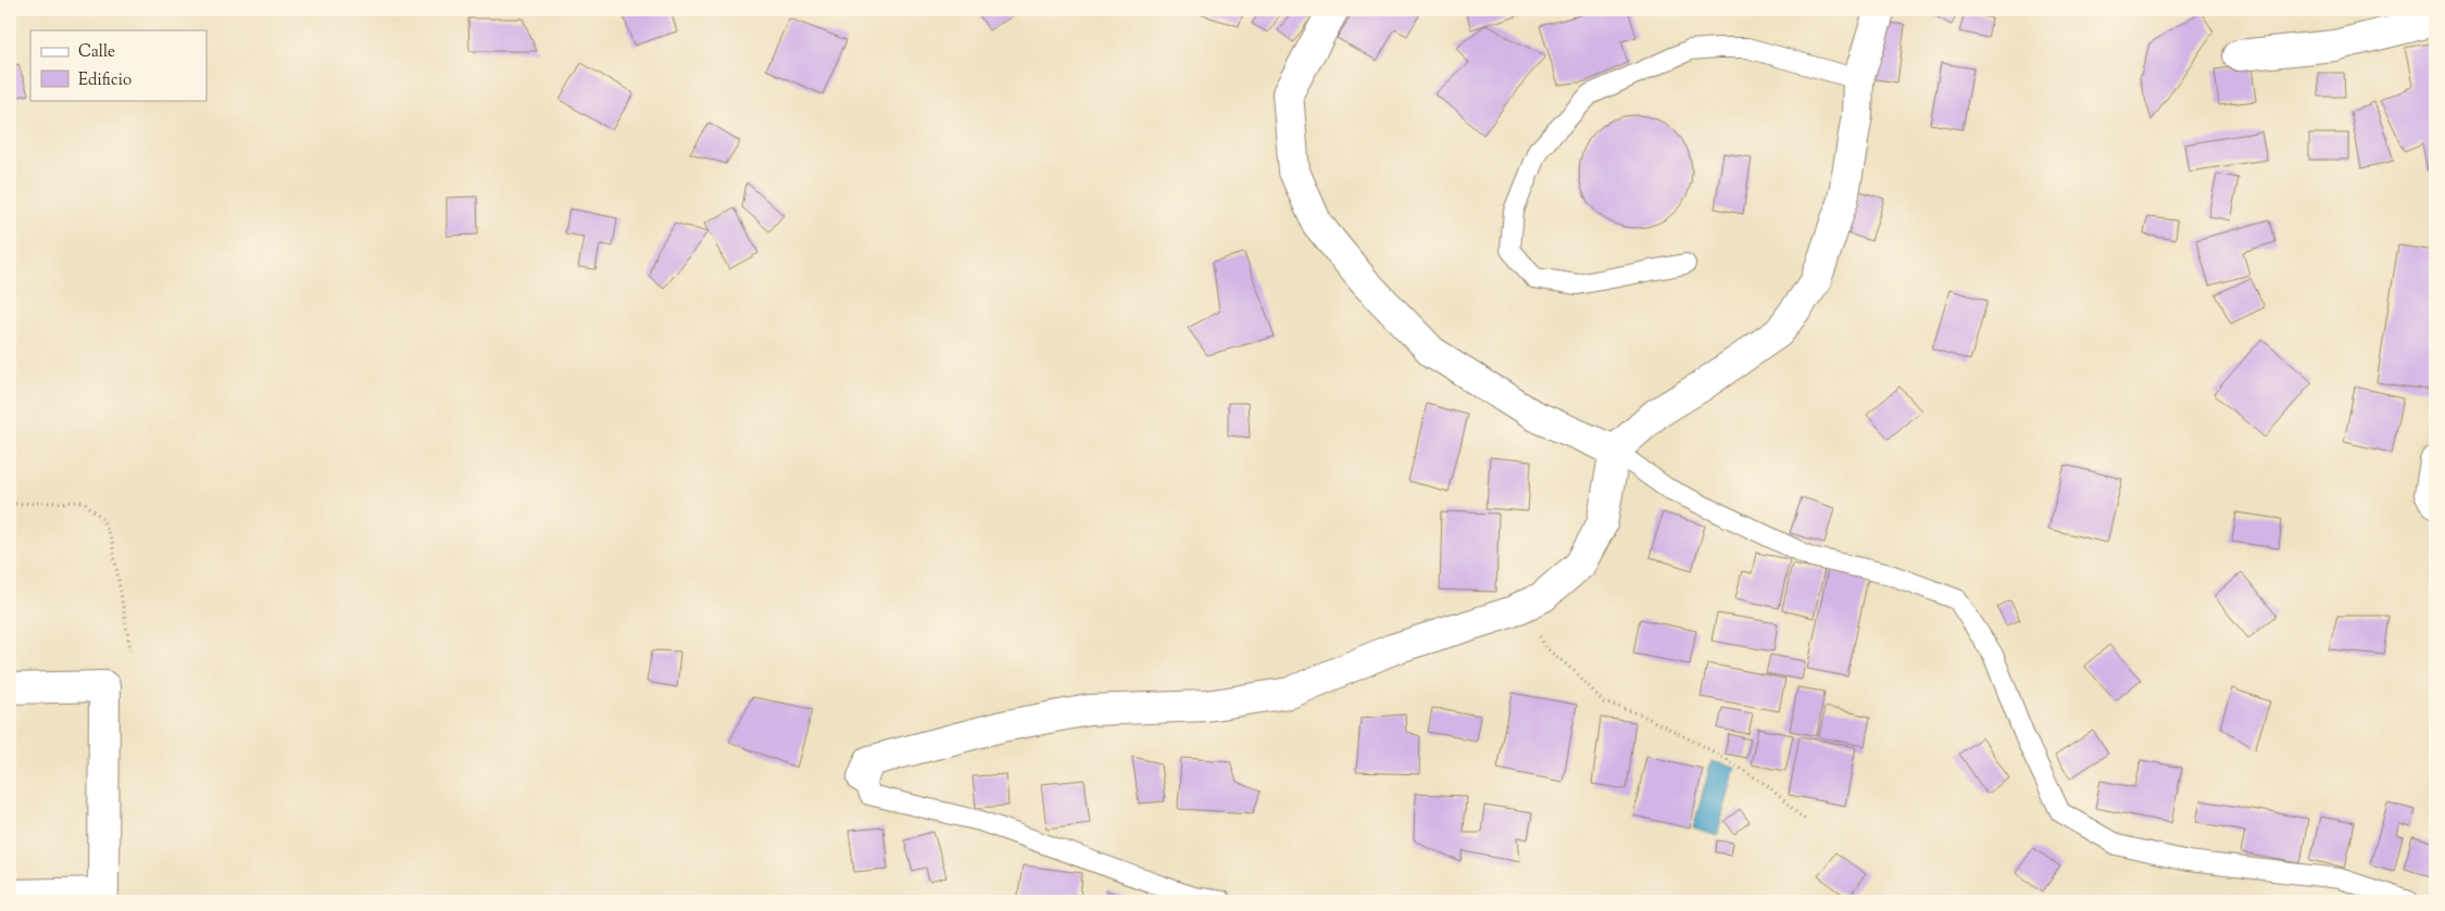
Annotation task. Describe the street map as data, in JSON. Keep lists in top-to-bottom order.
{
  "legend": ["Calle", "Edificio"]
}
